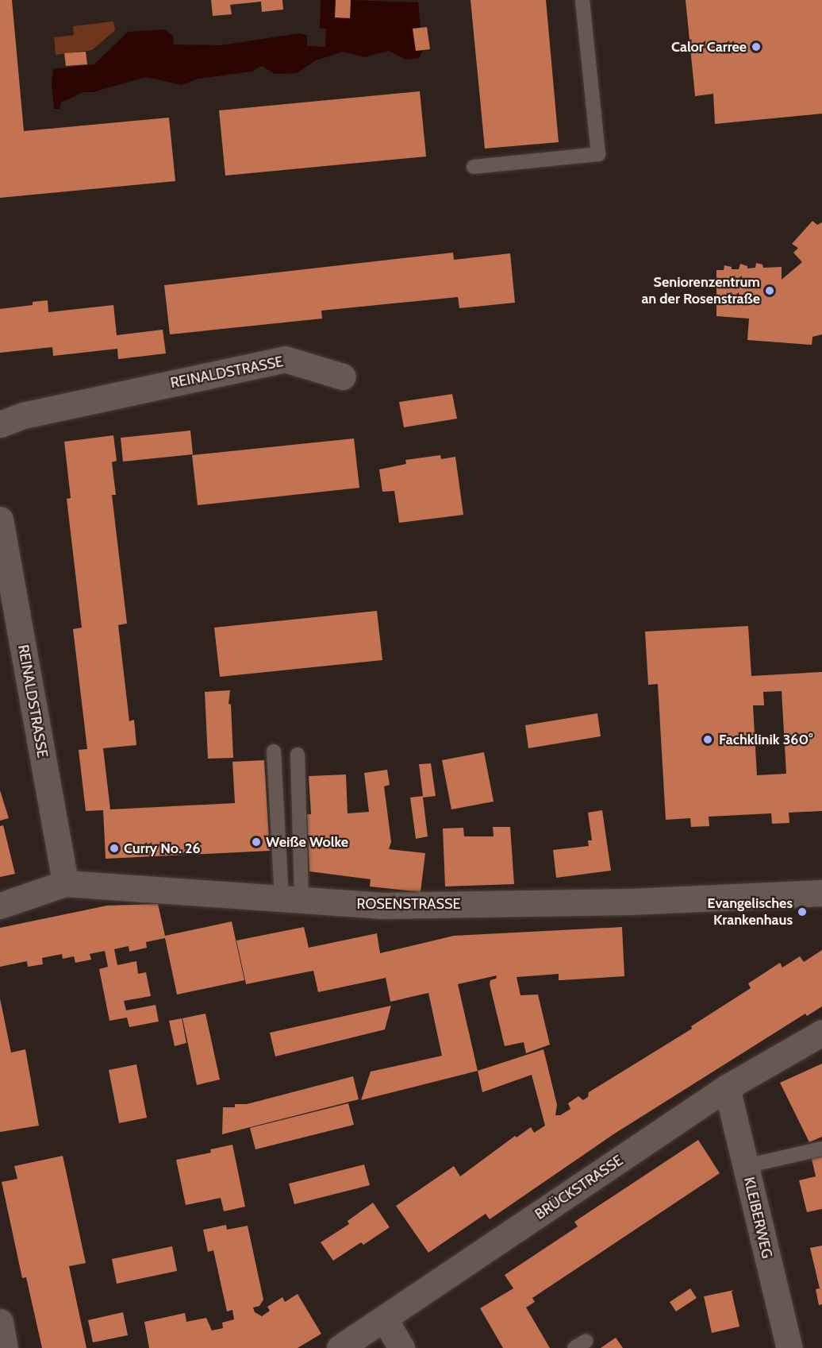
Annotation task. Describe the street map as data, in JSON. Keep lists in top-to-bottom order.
{
  "streets": {
    "street": [
      "REINALDSTRASSE",
      "ROSENSTRASSE",
      "BRÜCKSTRASSE",
      "KLEIBERWEG"
    ]
  },
  "crossings": [
    ["REINALDSTRASSE", "ROSENSTRASSE"],
    ["BRÜCKSTRASSE", "KLEIBERWEG"]
  ],
  "places": [
    "Calor Carree",
    "Seniorenzentrum an der Rosenstraße",
    "Fachklinik 360°",
    "Weiße Wolke",
    "Curry No. 26",
    "Evangelisches Krankenhaus"
  ]
}
